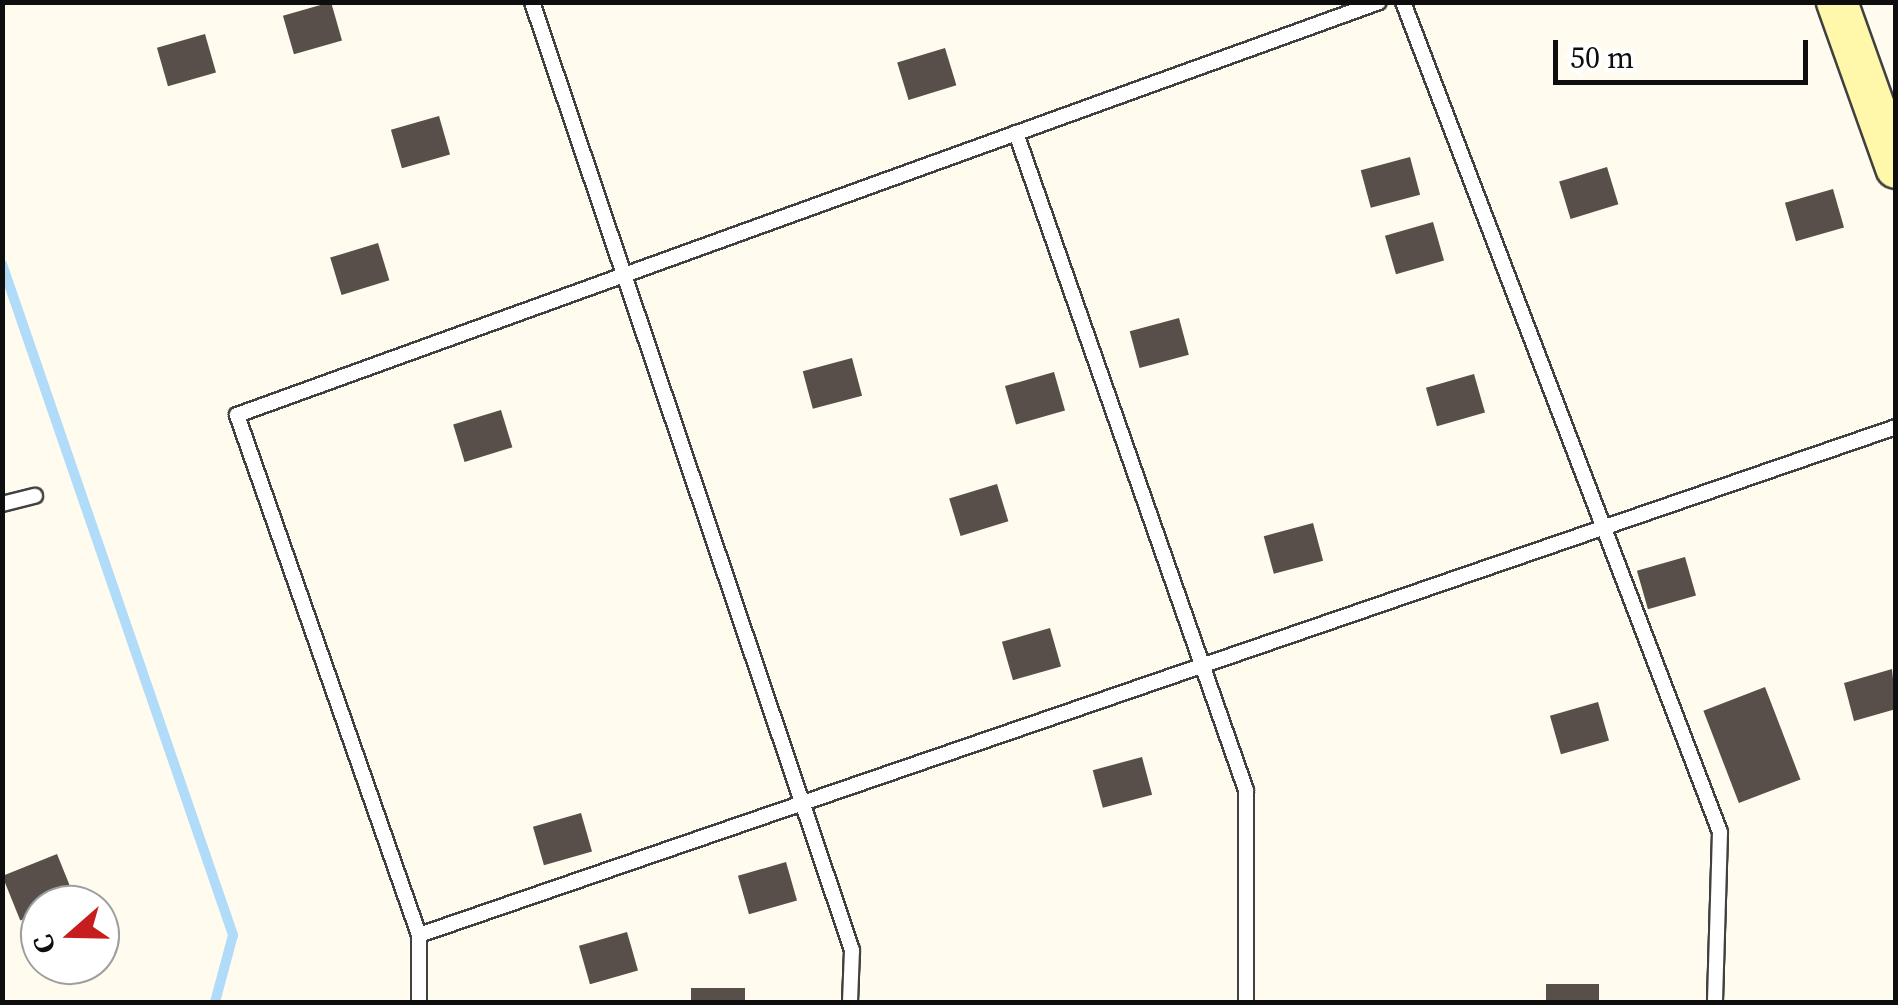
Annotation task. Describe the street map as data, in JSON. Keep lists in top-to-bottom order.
{
  "scale_bar": "50 m",
  "north": "left"
}
